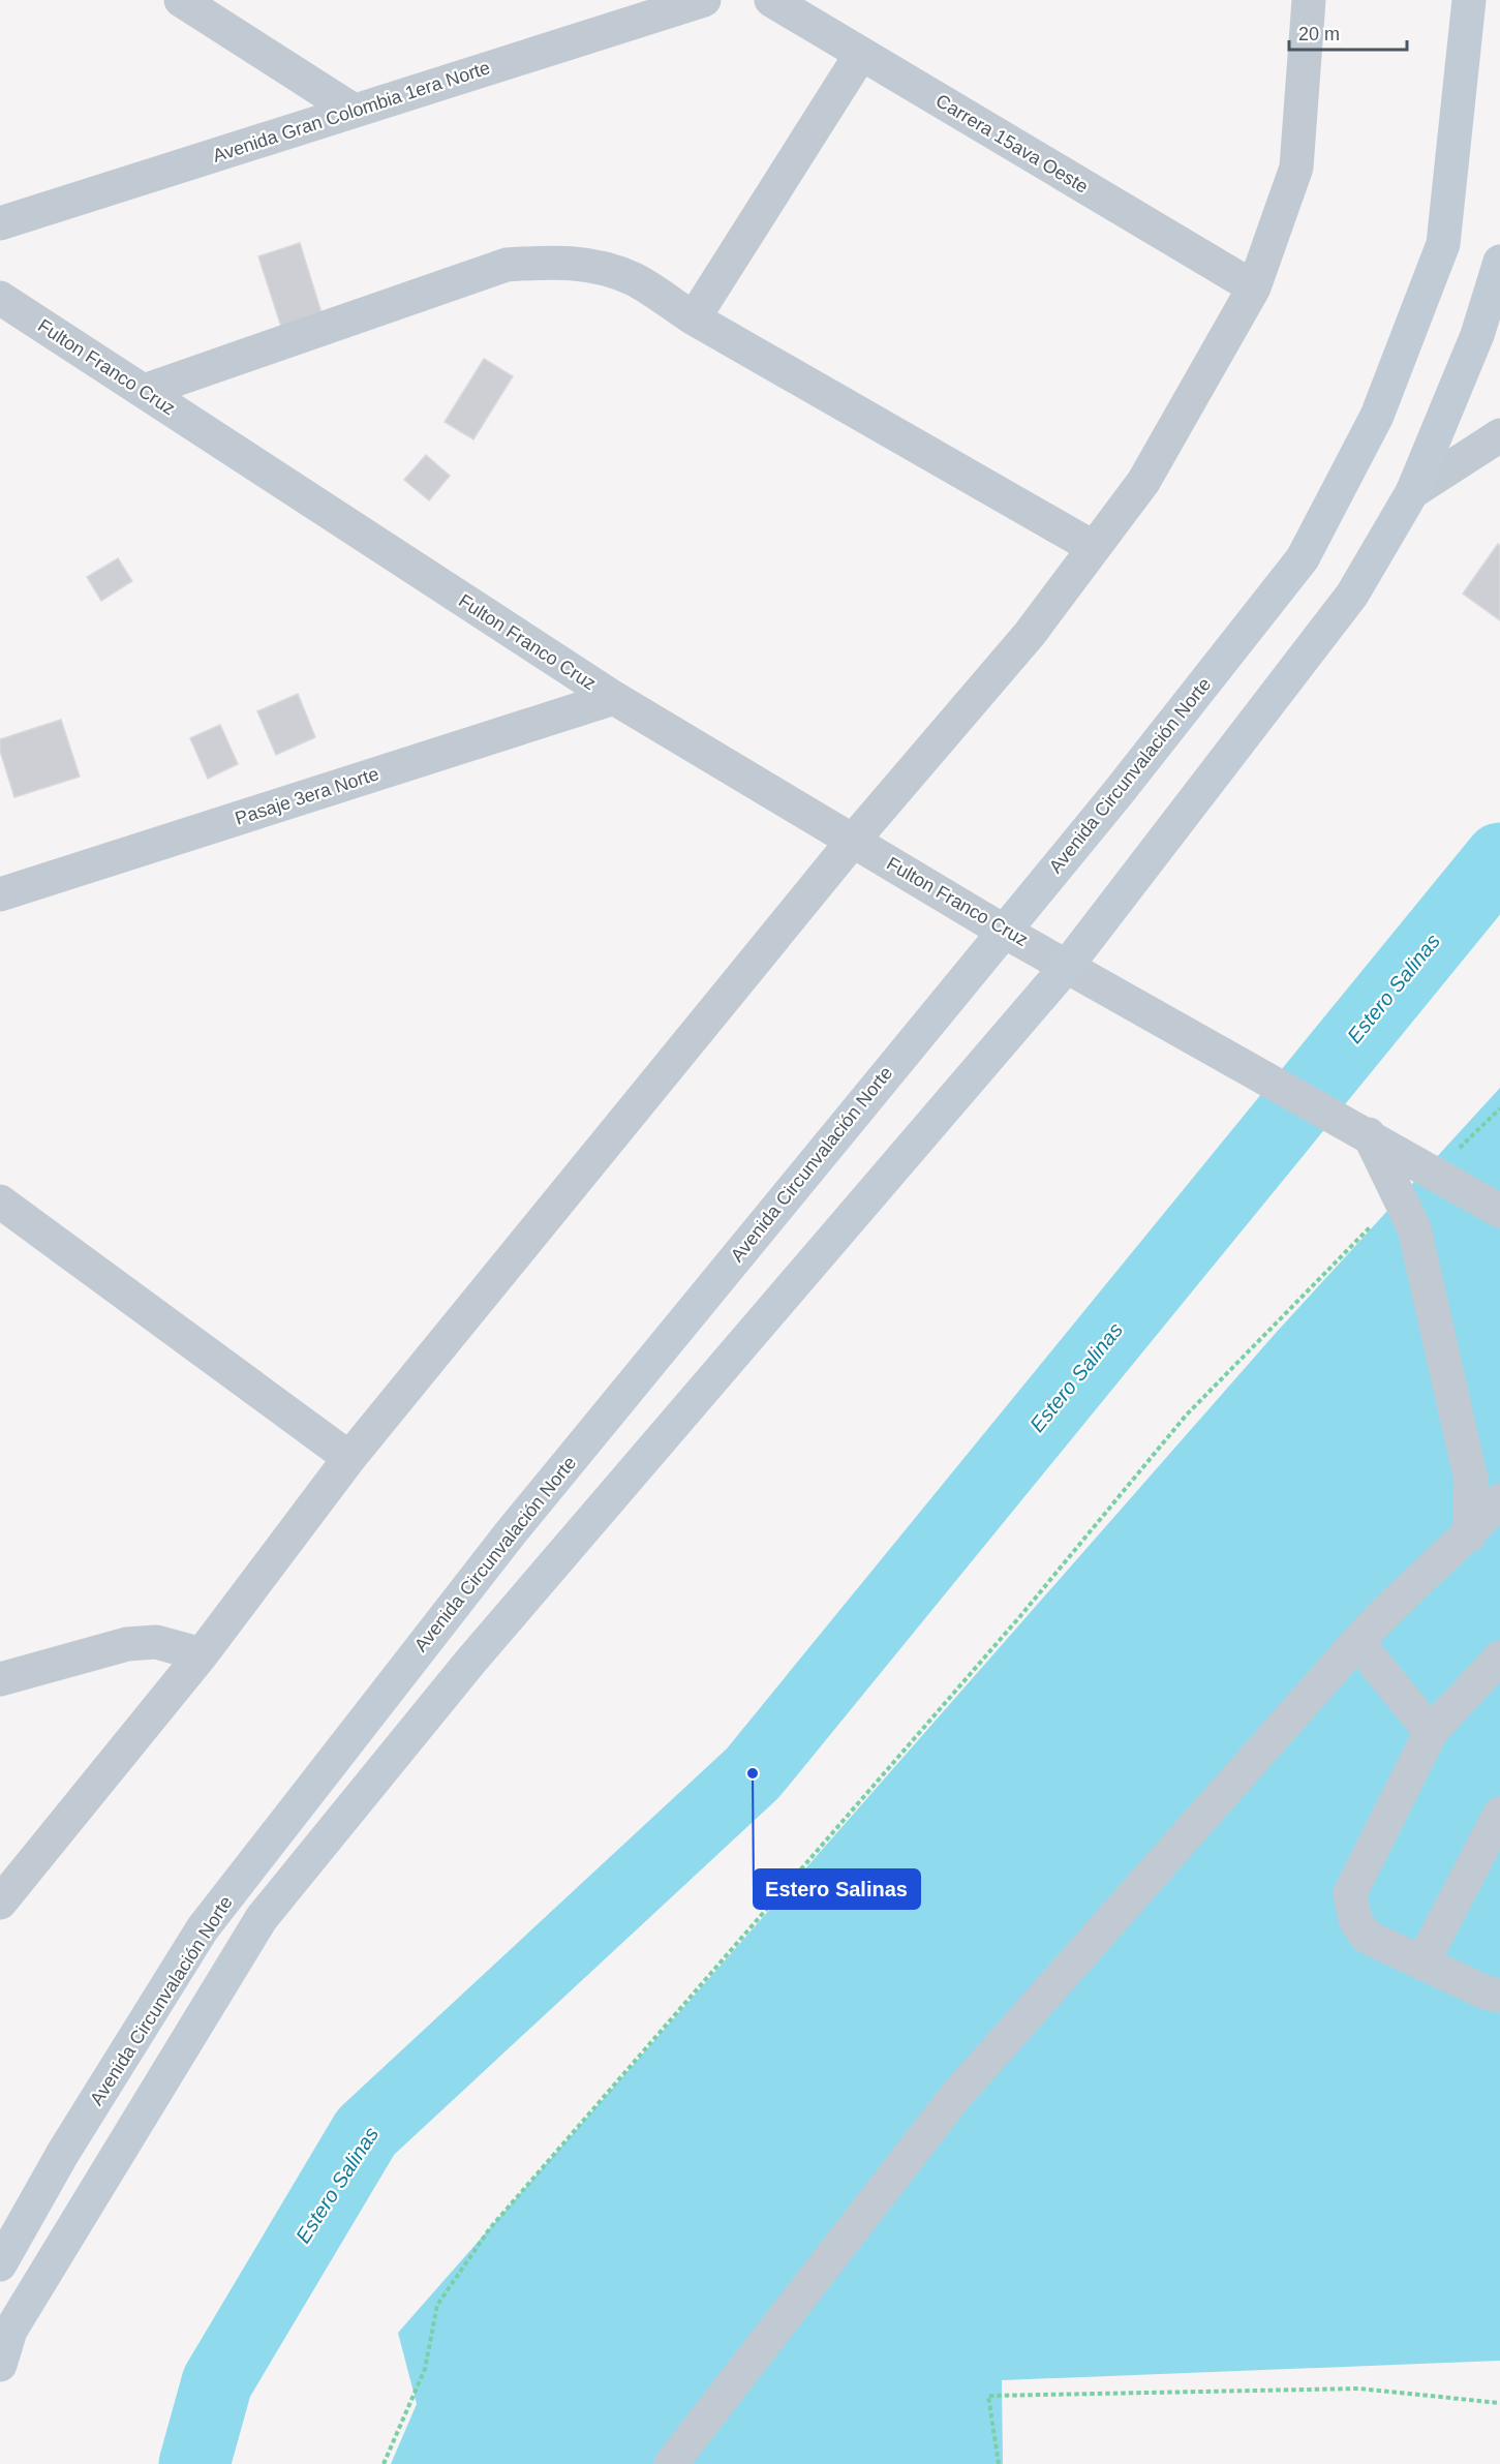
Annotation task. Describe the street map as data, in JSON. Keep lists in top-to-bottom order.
{
  "streets": {
    "main road": ["Avenida Circunvalación Norte"],
    "street": [
      "Avenida Gran Colombia 1era Norte",
      "Carrera 15ava Oeste",
      "Fulton Franco Cruz",
      "Pasaje 3era Norte"
    ]
  },
  "crossings": [
    ["Fulton Franco Cruz", "Avenida Circunvalación Norte"],
    ["Fulton Franco Cruz", "Pasaje 3era Norte"]
  ],
  "water": ["Estero Salinas"],
  "places": ["Estero Salinas"],
  "scale_bar": "20 m"
}
